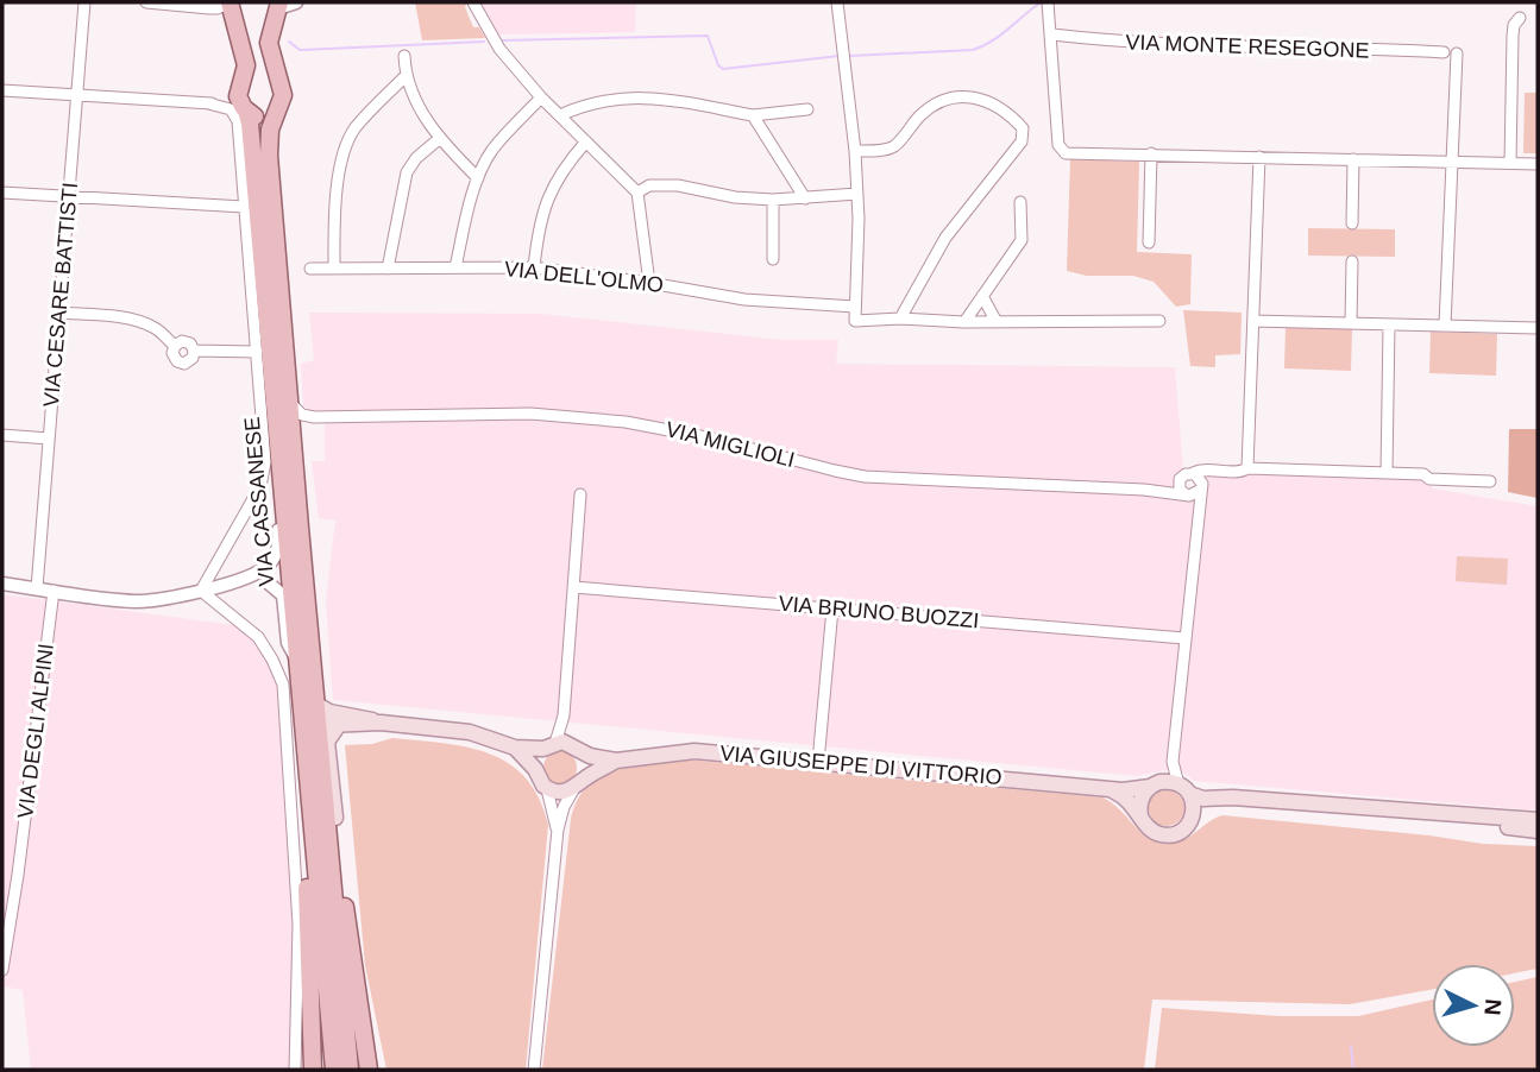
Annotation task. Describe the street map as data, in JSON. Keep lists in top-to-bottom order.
{
  "streets": {
    "main road": ["VIA CASSANESE", "VIA GIUSEPPE DI VITTORIO"],
    "street": [
      "VIA MONTE RESEGONE",
      "VIA DELL'OLMO",
      "VIA CESARE BATTISTI",
      "VIA MIGLIOLI",
      "VIA BRUNO BUOZZI",
      "VIA DEGLI ALPINI"
    ]
  },
  "crossings": [
    ["VIA CASSANESE", "VIA GIUSEPPE DI VITTORIO"]
  ],
  "north": "right"
}
